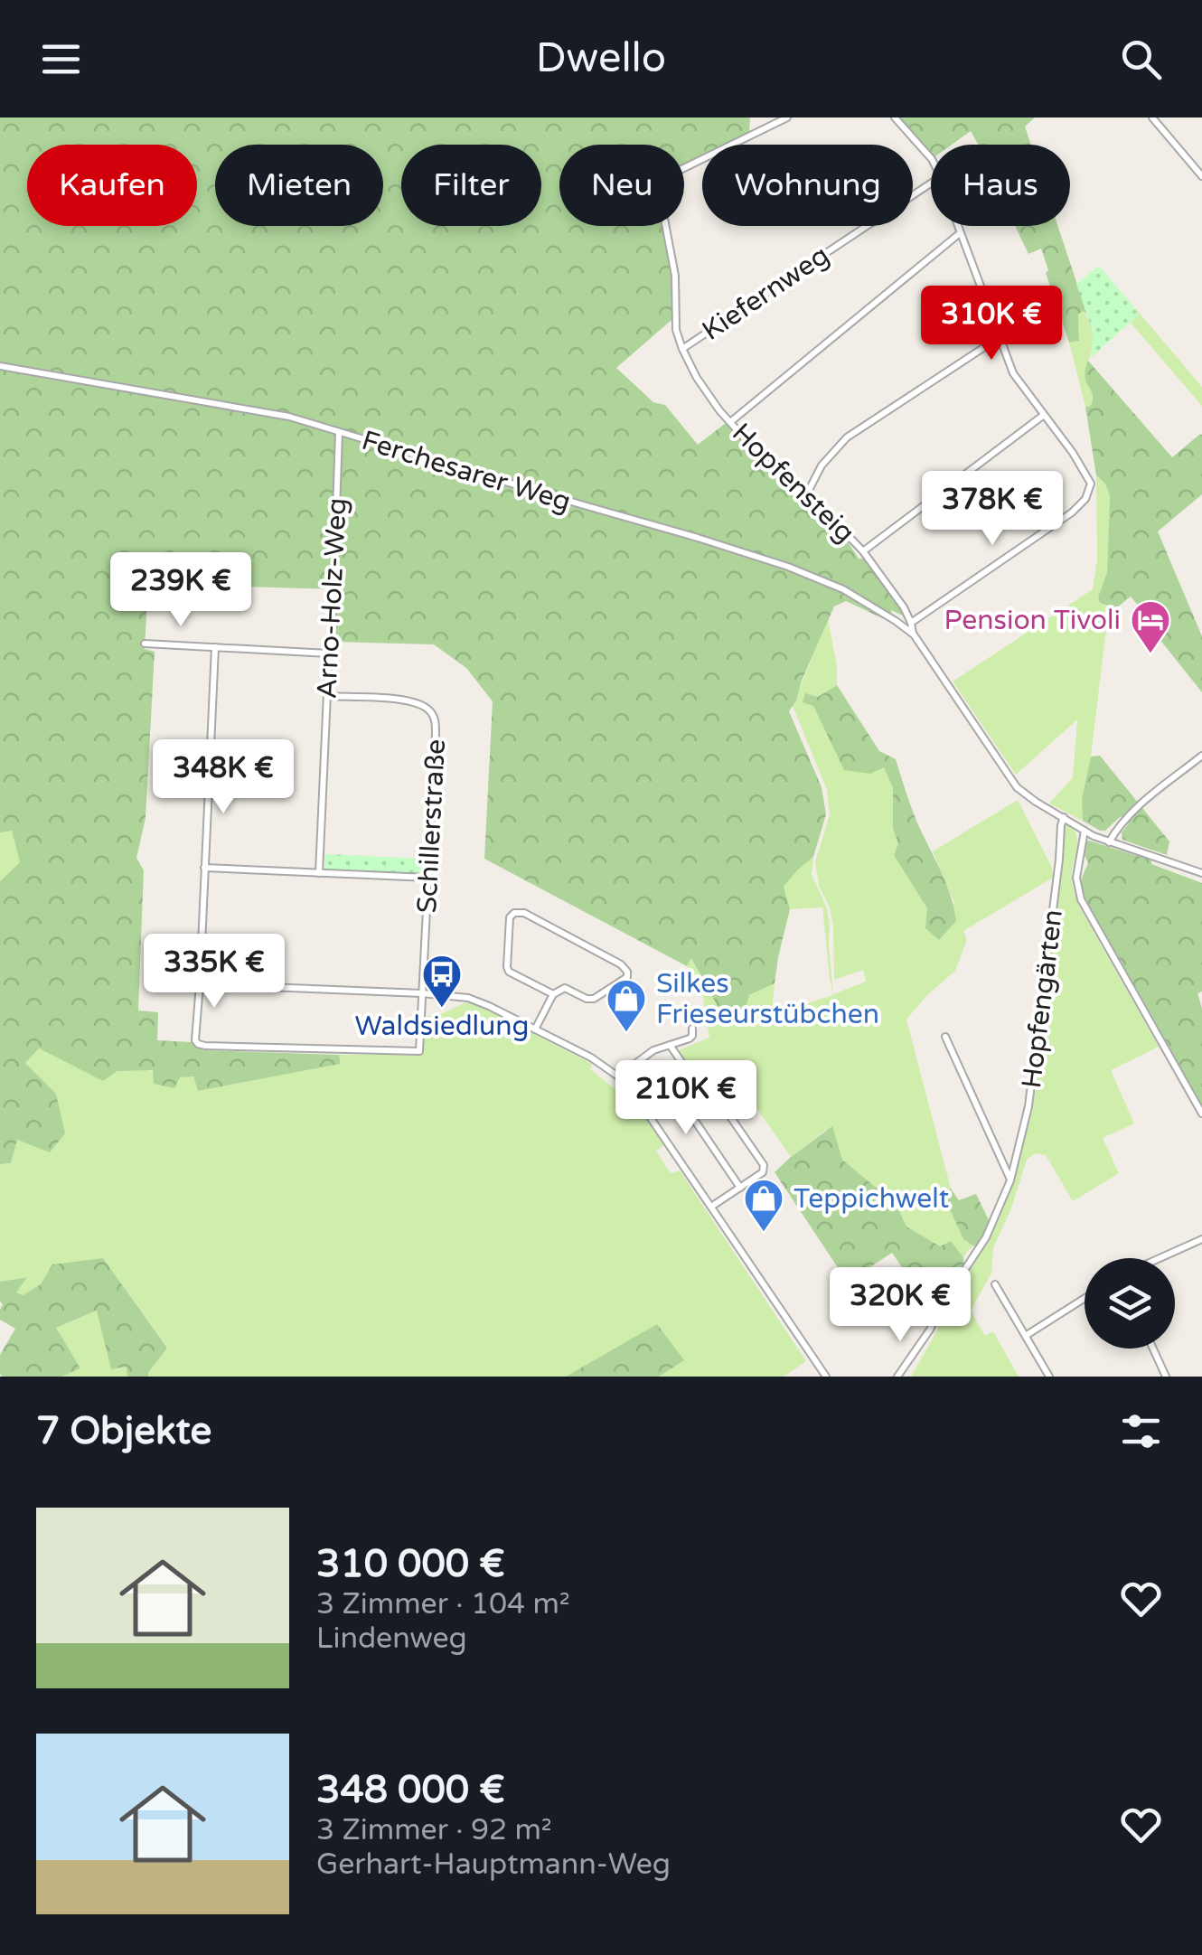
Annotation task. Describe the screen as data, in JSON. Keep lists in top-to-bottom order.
{
  "streets": {
    "street": [
      "Kiefernweg",
      "Ferchesarer Weg",
      "Hopfensteig",
      "Arno-Holz-Weg",
      "Schillerstraße",
      "Hopfengärten"
    ]
  },
  "crossings": [
    ["Kiefernweg", "Hopfensteig"],
    ["Ferchesarer Weg", "Hopfensteig"],
    ["Ferchesarer Weg", "Arno-Holz-Weg"],
    ["Ferchesarer Weg", "Hopfengärten"],
    ["Arno-Holz-Weg", "Schillerstraße"]
  ],
  "places": {
    "hotel": ["Pension Tivoli"],
    "bus stop": ["Waldsiedlung"],
    "shop": ["Silkes Frieseurstübchen", "Teppichwelt"]
  },
  "page": {
    "header": "Dwello",
    "chip": [
      "Kaufen",
      "Mieten",
      "Filter",
      "Neu",
      "Wohnung",
      "Haus"
    ],
    "price": [
      "310K €",
      "378K €",
      "239K €",
      "348K €",
      "335K €",
      "210K €",
      "320K €"
    ],
    "heading": "7 Objekte",
    "list": [
      {
        "name": "310 000 €",
        "note": "3 Zimmer · 104 m² · Lindenweg"
      },
      {
        "name": "348 000 €",
        "note": "3 Zimmer · 92 m² · Gerhart-Hauptmann-Weg"
      }
    ]
  }
}
